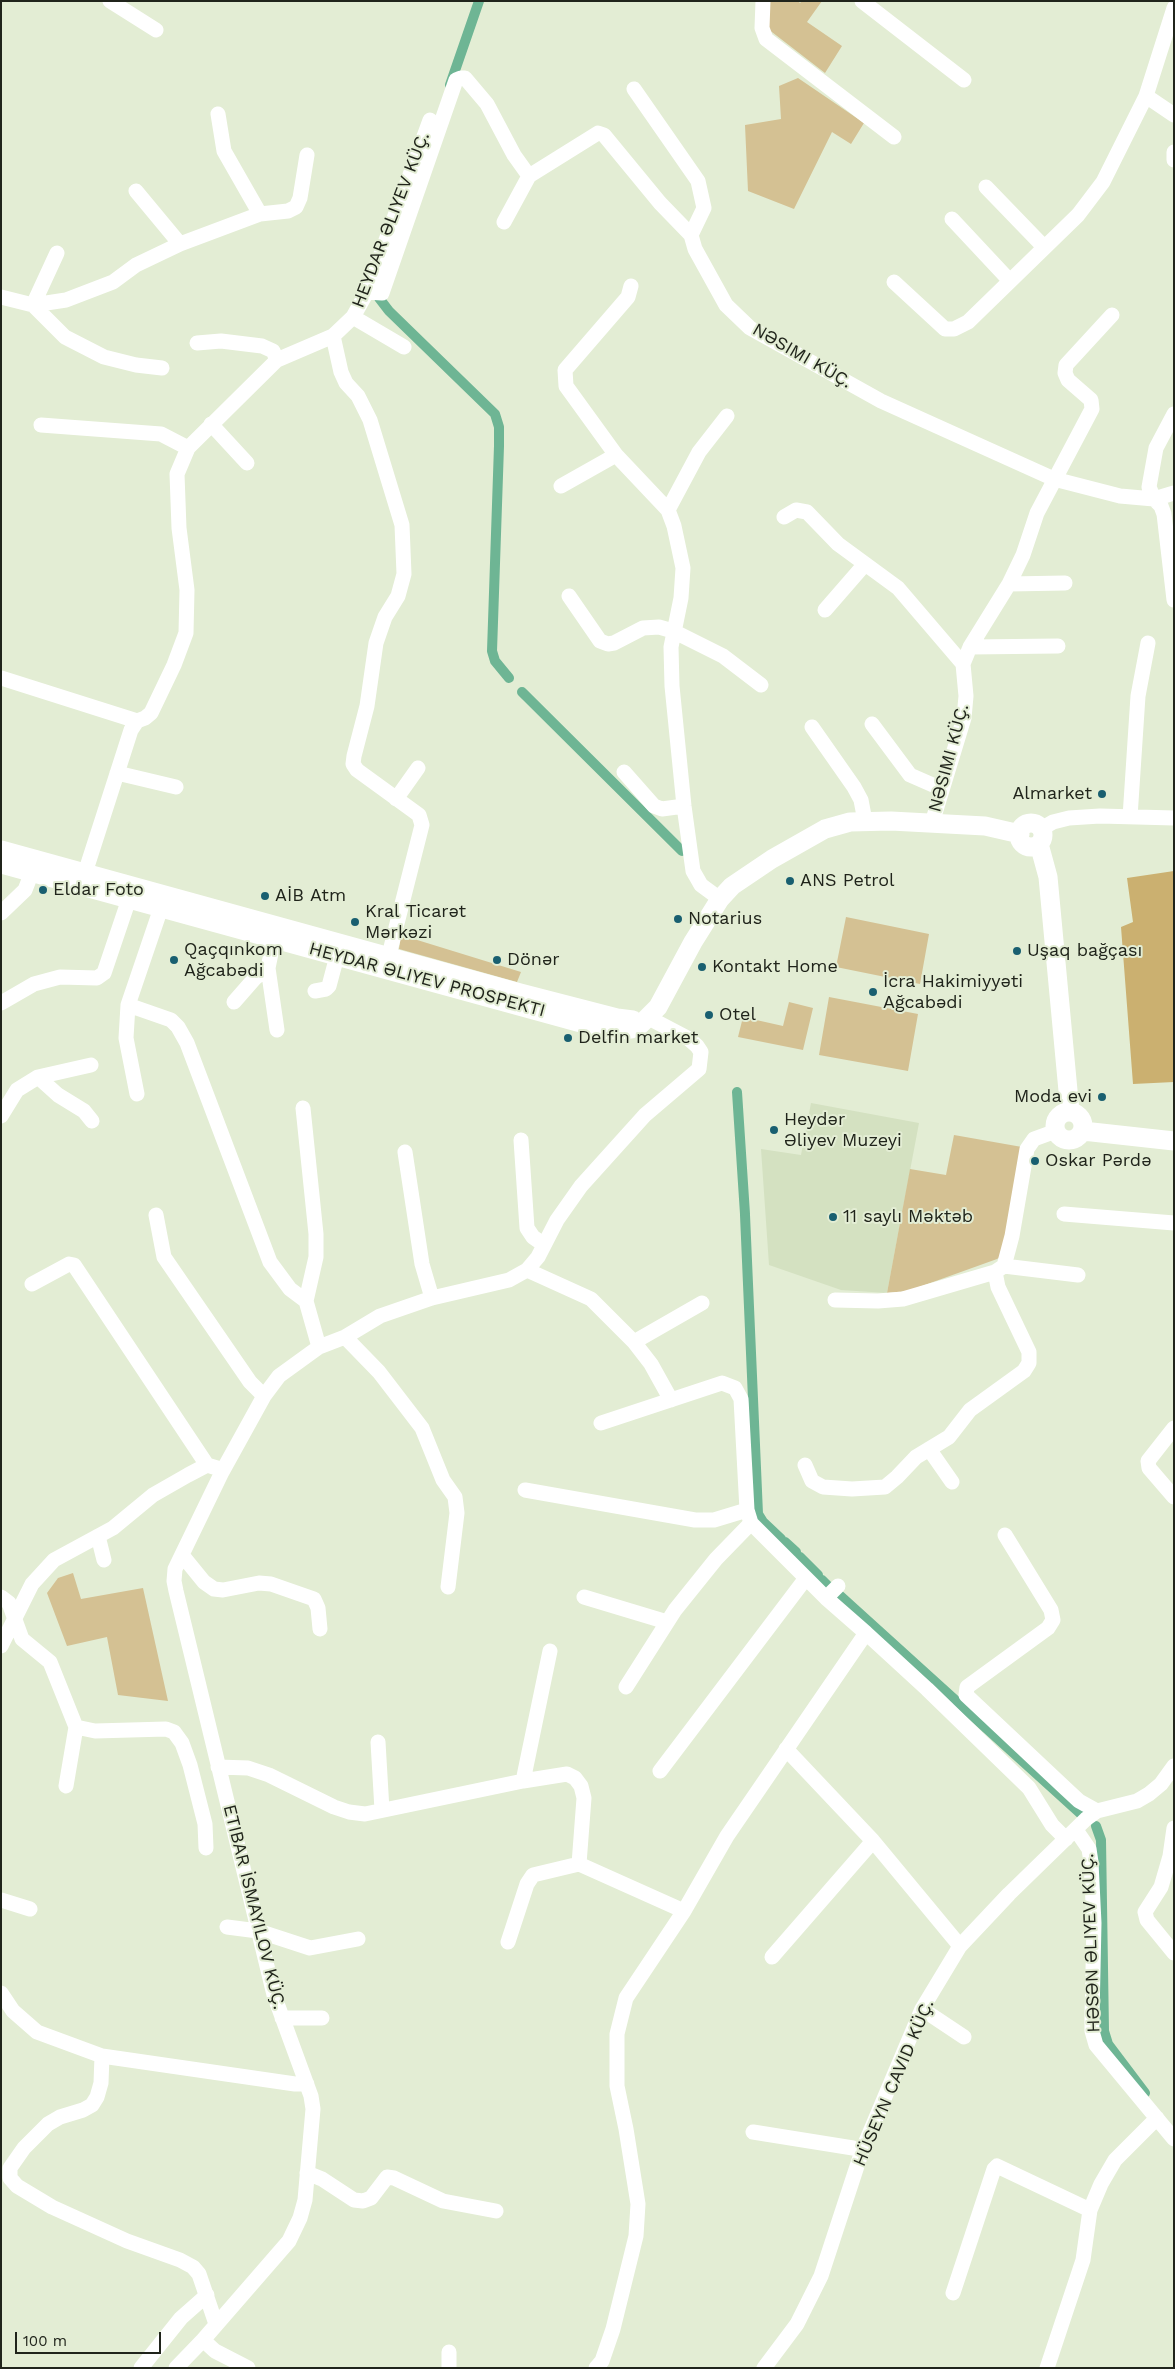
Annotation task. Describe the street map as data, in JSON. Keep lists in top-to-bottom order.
{
  "streets": {
    "main road": ["NƏSIMI KÜÇ.", "HEYDAR ƏLIYEV PROSPEKTI"],
    "street": ["HEYDAR ƏLIYEV KÜÇ.", "HƏSƏN ƏLIYEV KÜÇ.", "HÜSEYN CAVID KÜÇ."]
  },
  "crossings": [
    ["NƏSIMI KÜÇ.", "HEYDAR ƏLIYEV PROSPEKTI"],
    ["HƏSƏN ƏLIYEV KÜÇ.", "HÜSEYN CAVID KÜÇ."]
  ],
  "places": [
    "Almarket",
    "ANS Petrol",
    "Eldar Foto",
    "AİB Atm",
    "Notarius",
    "Kral Ticarət Mərkəzi",
    "Uşaq bağçası",
    "Qaçqınkom Ağcabədi",
    "Dönər",
    "Kontakt Home",
    "İcra Hakimiyyəti Ağcabədi",
    "Otel",
    "Delfin market",
    "Moda evi",
    "Heydər Əliyev Muzeyi",
    "Oskar Pərdə",
    "11 saylı Məktəb"
  ],
  "scale_bar": "100 m"
}
